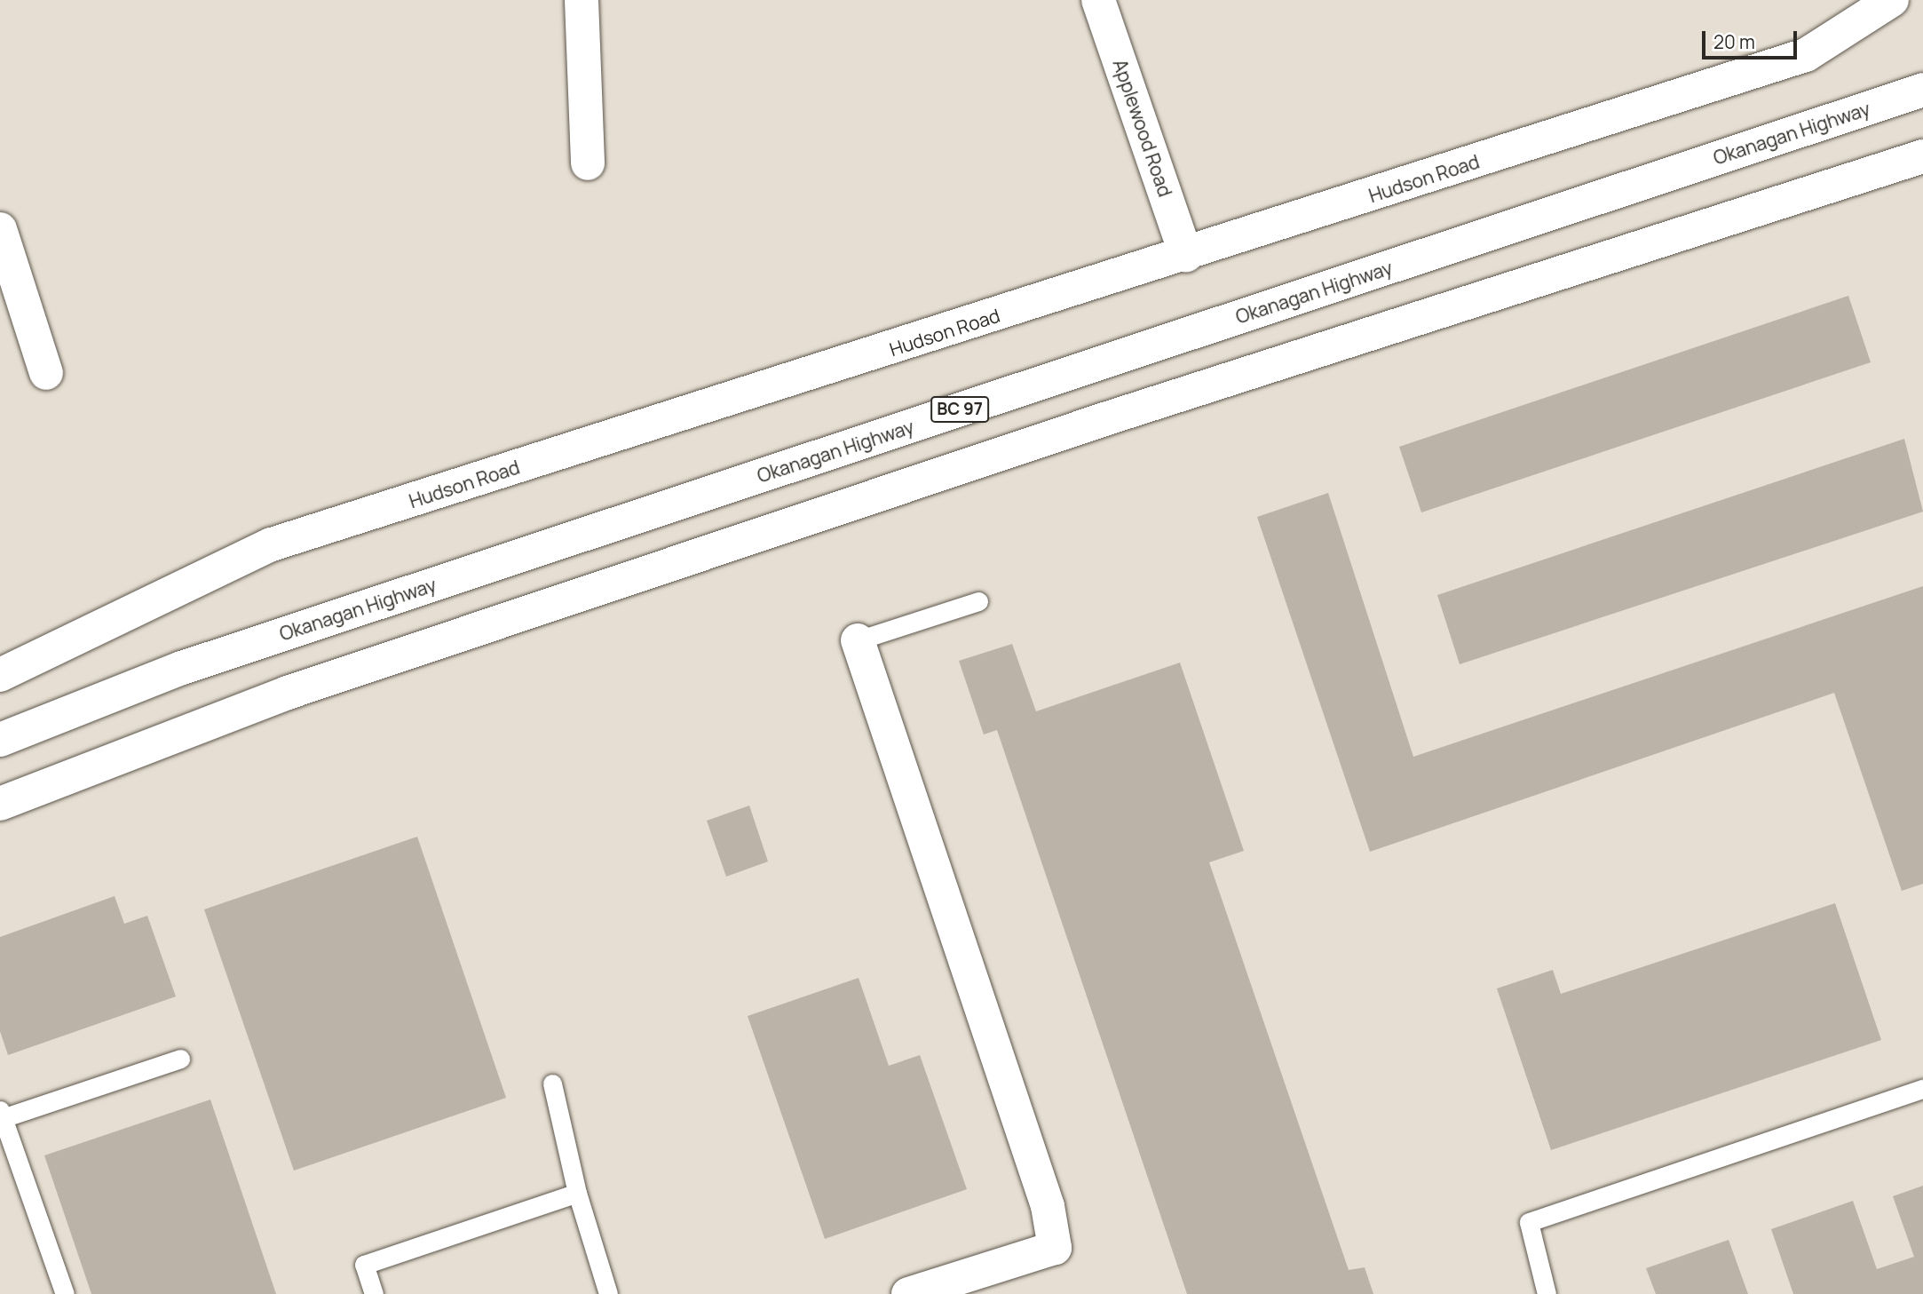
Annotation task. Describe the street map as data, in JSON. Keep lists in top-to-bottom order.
{
  "streets": {
    "main road": [
      "Applewood Road",
      "Okanagan Highway",
      "Hudson Road",
      "BC 97"
    ]
  },
  "crossings": [
    ["Applewood Road", "Hudson Road"]
  ],
  "scale_bar": "20 m"
}
